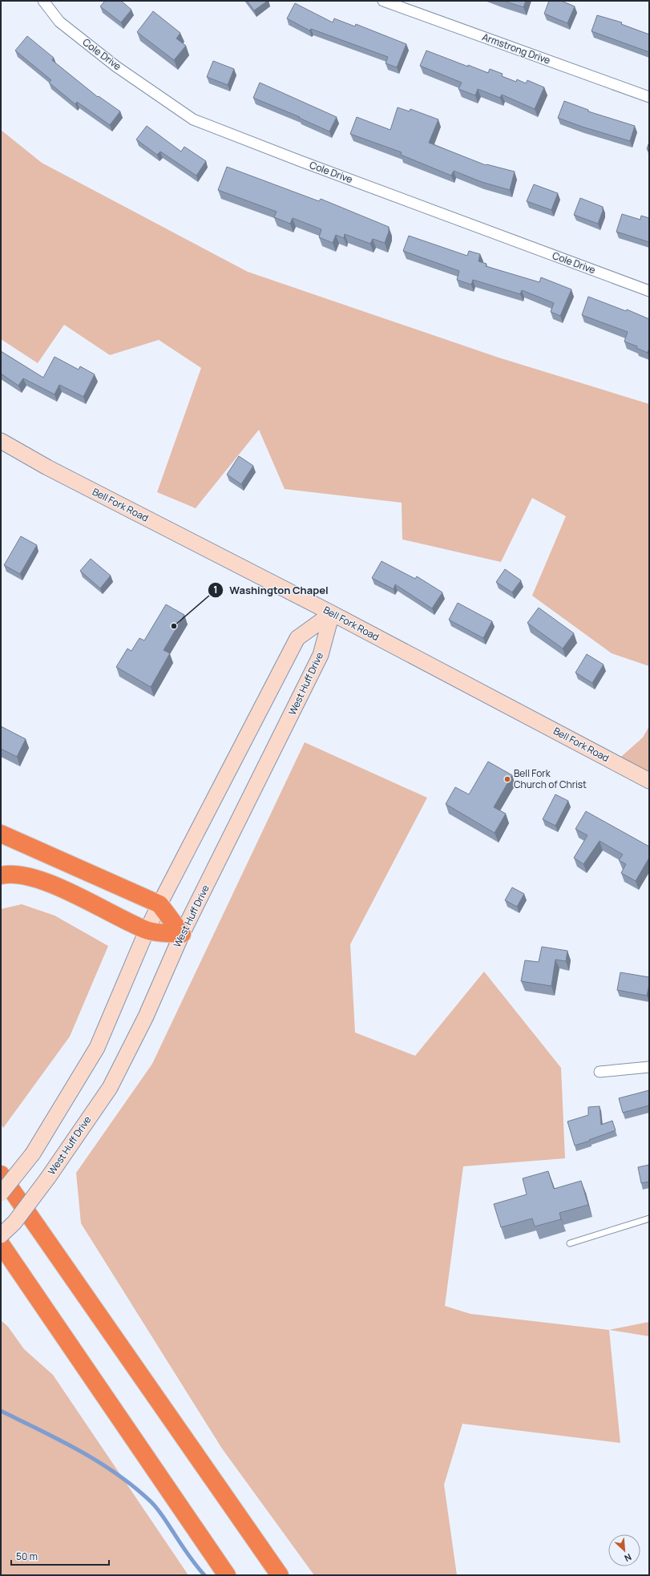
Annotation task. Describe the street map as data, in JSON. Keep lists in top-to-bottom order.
{
  "streets": {
    "main road": ["Bell Fork Road", "West Huff Drive"],
    "street": ["Armstrong Drive", "Cole Drive"]
  },
  "crossings": [
    ["Bell Fork Road", "West Huff Drive"]
  ],
  "places": ["Washington Chapel", "Bell Fork Church of Christ"],
  "scale_bar": "50 m",
  "north": "bottom right"
}
